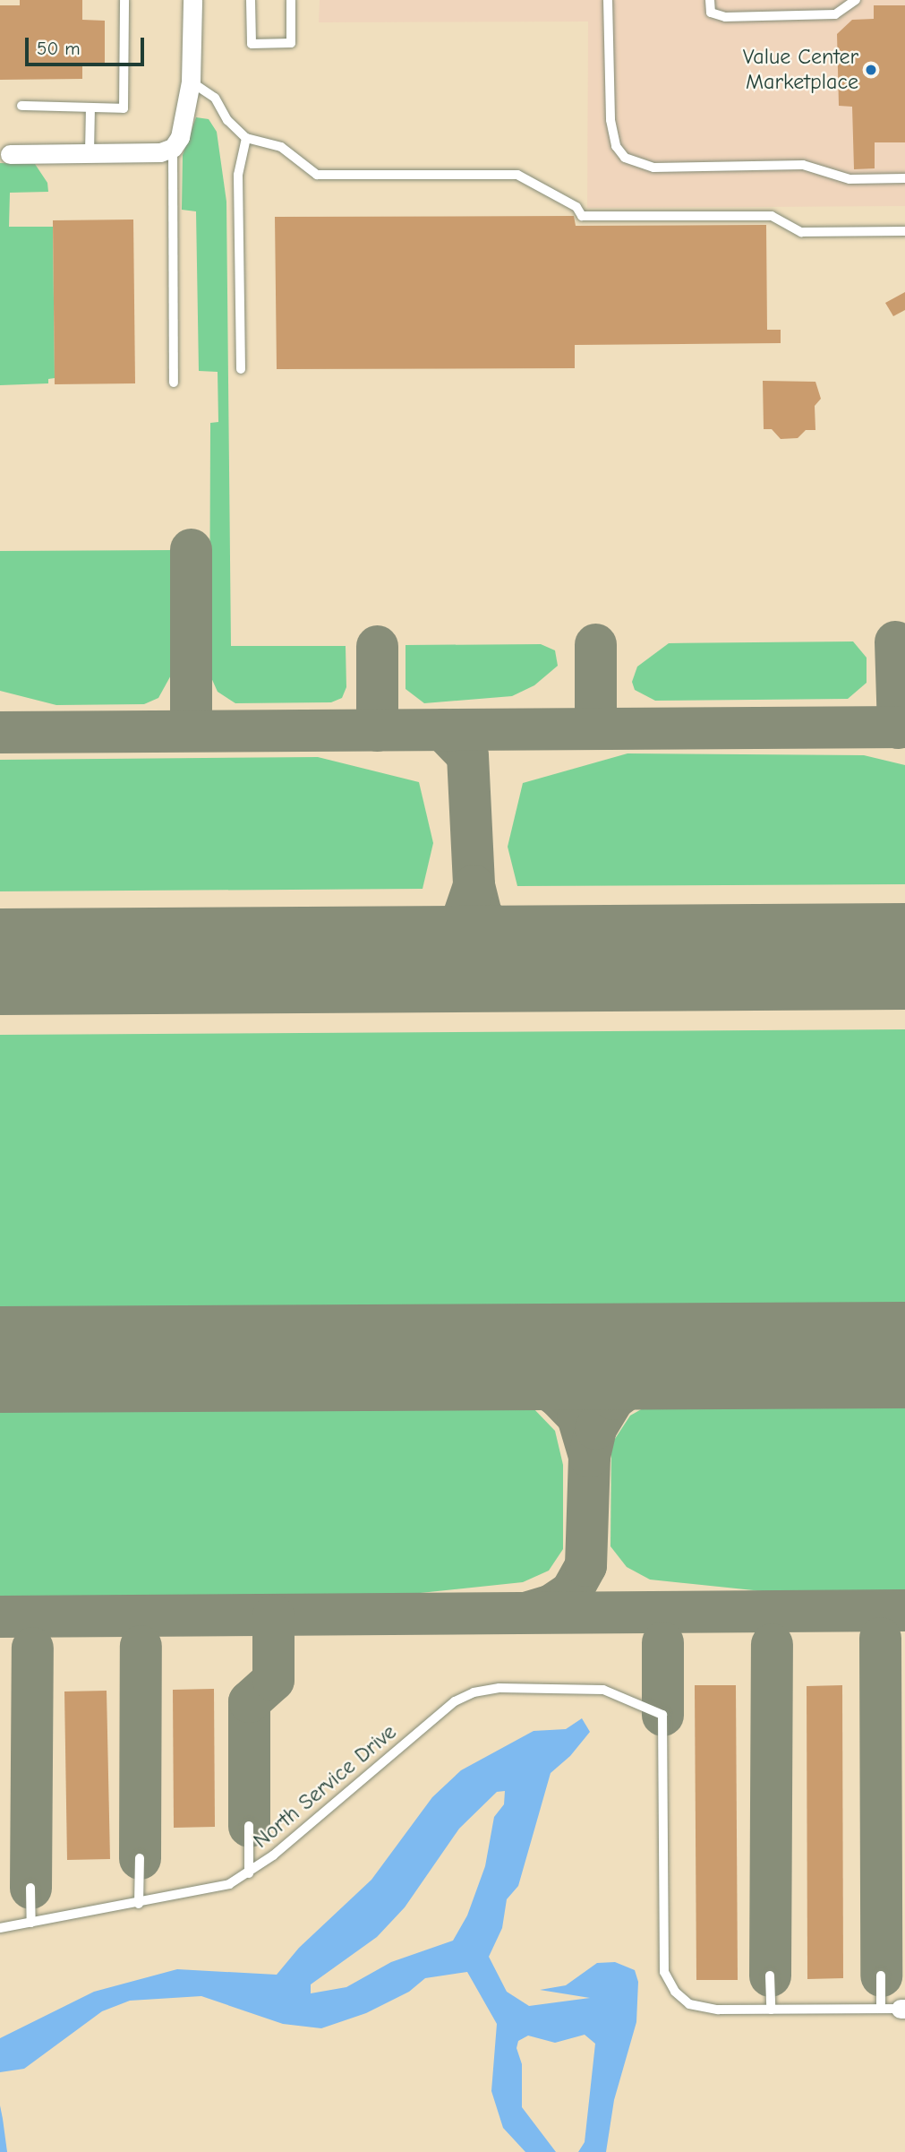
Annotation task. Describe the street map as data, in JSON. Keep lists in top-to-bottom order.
{
  "streets": {
    "lane": ["North Service Drive"]
  },
  "places": ["Value Center Marketplace"],
  "scale_bar": "50 m"
}
